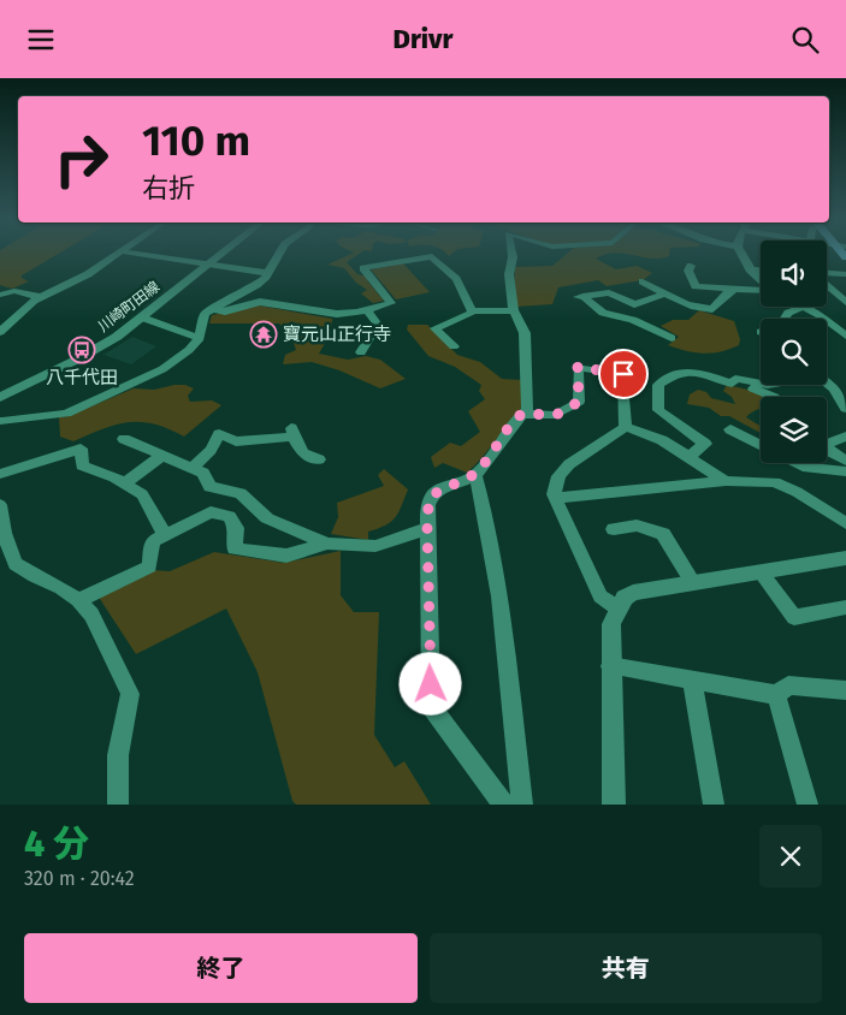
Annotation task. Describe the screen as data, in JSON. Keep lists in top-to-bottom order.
{
  "streets": {
    "main road": ["川崎町田線"]
  },
  "places": {
    "temple": ["寶元山正行寺"],
    "bus stop": ["八千代田"]
  },
  "page": {
    "header": "Drivr",
    "turn": ["110 m", "右折"],
    "heading": ["4 分", "320 m · 20:42"],
    "buttons": ["終了", "共有"]
  }
}
